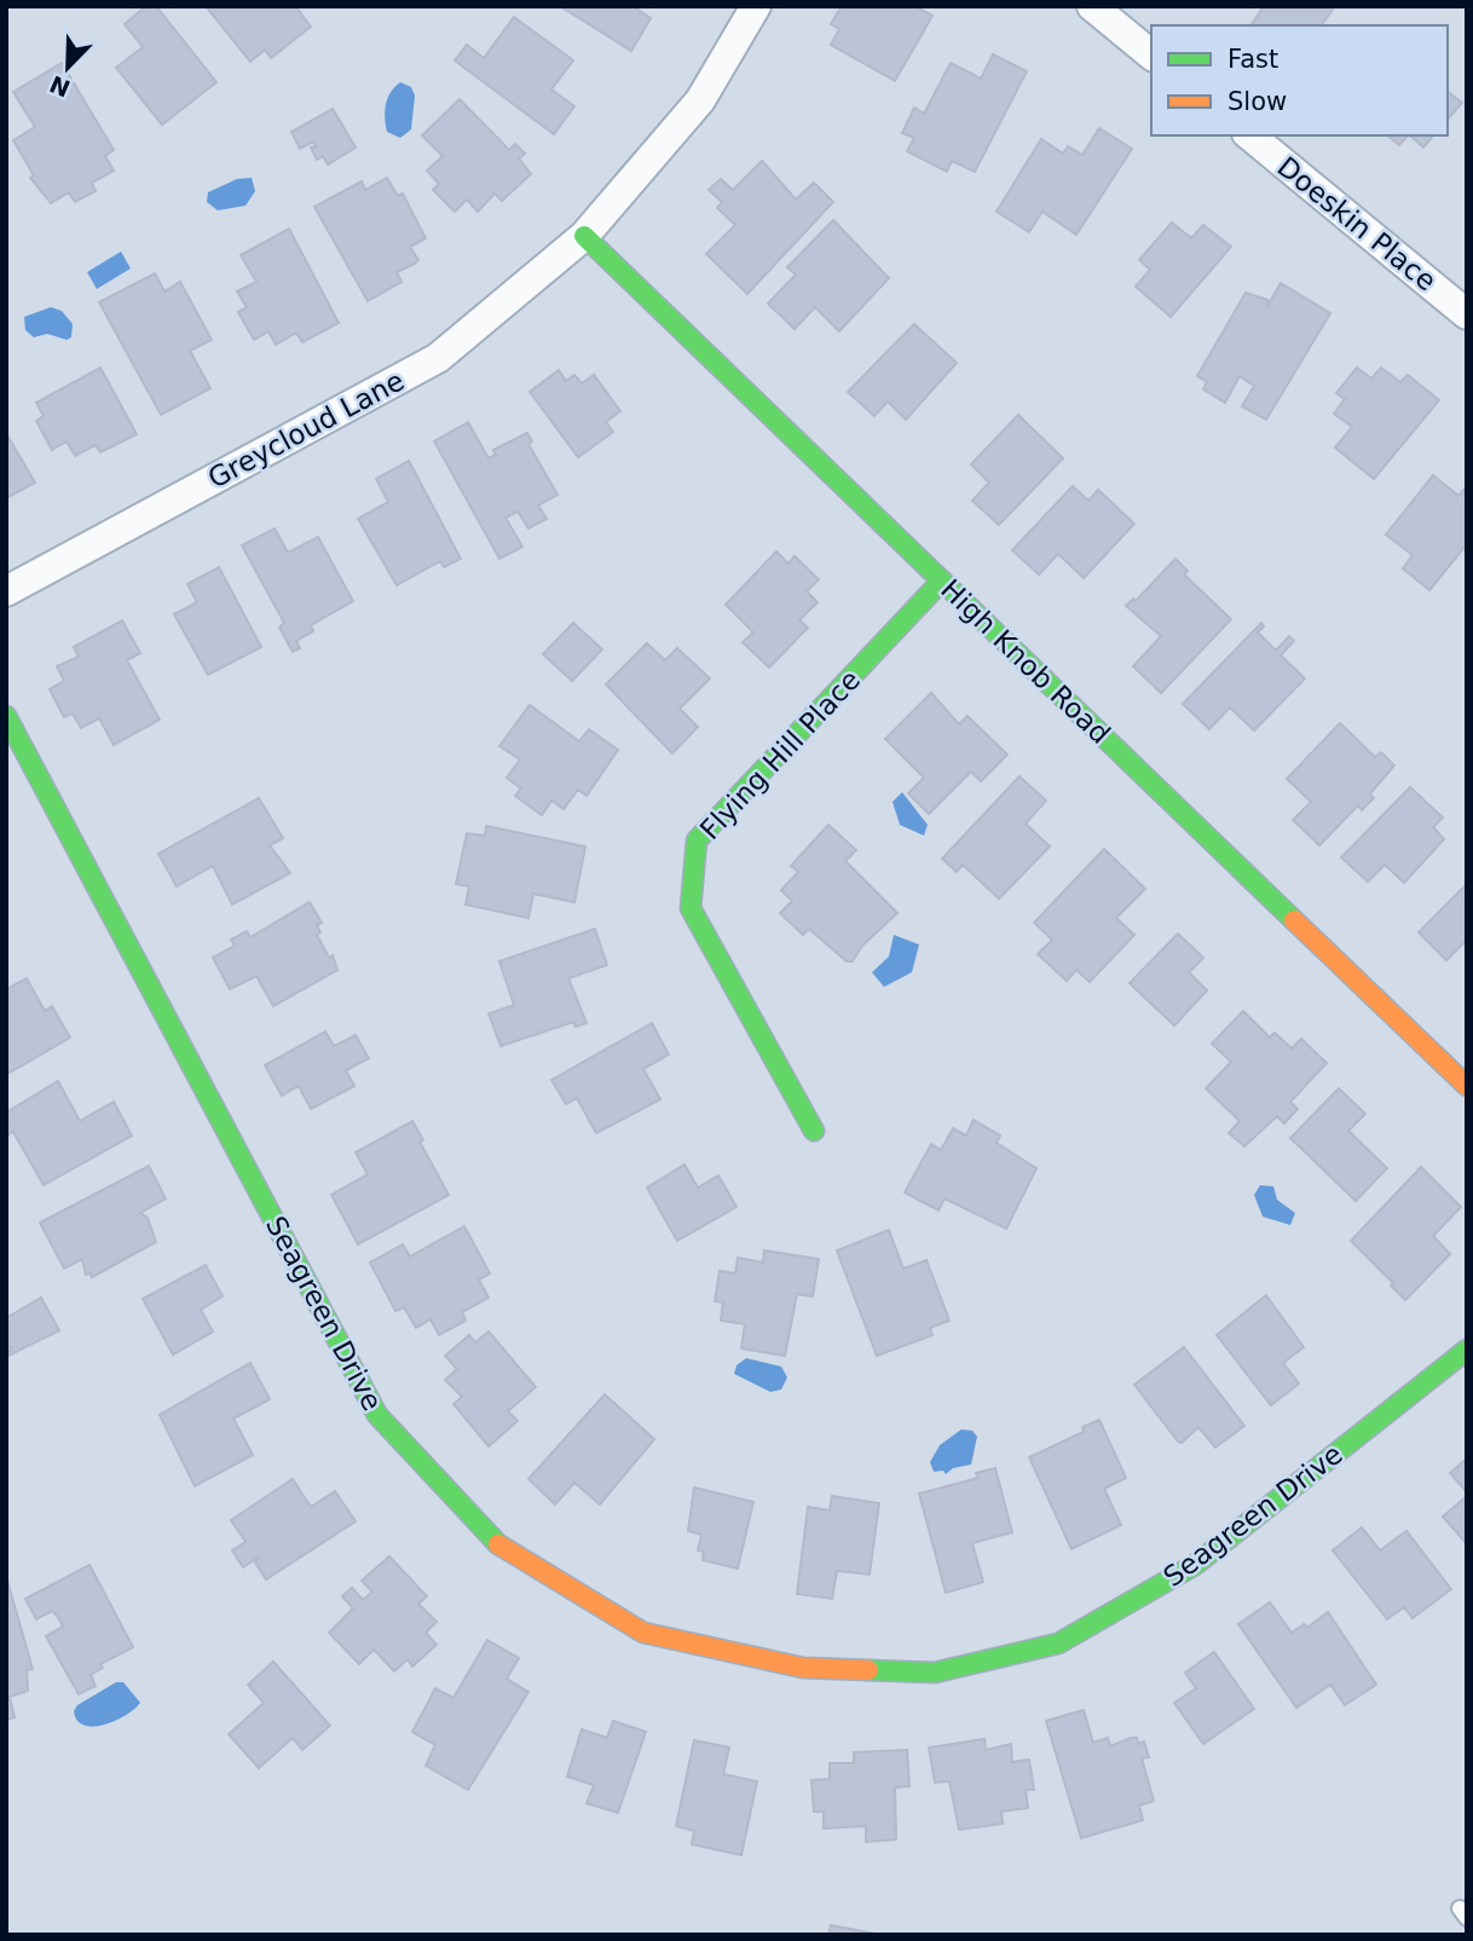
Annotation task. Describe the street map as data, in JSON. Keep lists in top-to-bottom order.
{
  "streets": {
    "street": [
      "Doeskin Place",
      "Greycloud Lane",
      "High Knob Road",
      "Flying Hill Place",
      "Seagreen Drive"
    ]
  },
  "crossings": [
    ["Greycloud Lane", "High Knob Road"],
    ["High Knob Road", "Flying Hill Place"]
  ],
  "legend": ["Fast", "Slow"],
  "north": "bottom left"
}
